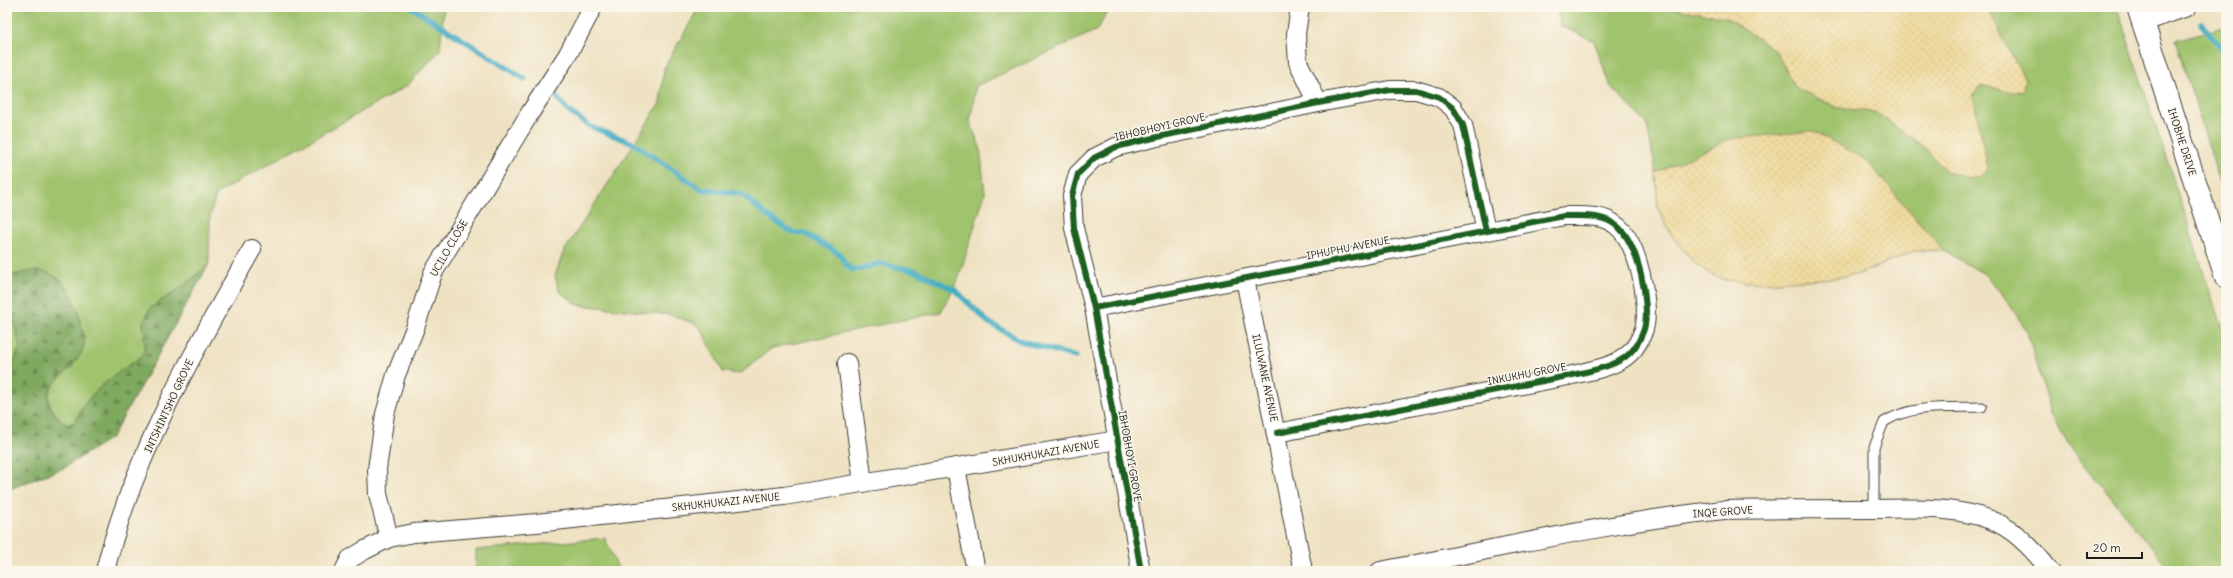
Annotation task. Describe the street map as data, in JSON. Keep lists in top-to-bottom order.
{
  "streets": {
    "street": [
      "IBHOBHOYI GROVE",
      "IHOBHE DRIVE",
      "UCILO CLOSE",
      "IPHUPHU AVENUE",
      "INKUKHU GROVE",
      "ILULWANE AVENUE",
      "INTSHINTSHO GROVE",
      "SKHUKHUKAZI AVENUE",
      "INQE GROVE"
    ]
  },
  "crossings": [
    ["IBHOBHOYI GROVE", "IPHUPHU AVENUE"],
    ["IBHOBHOYI GROVE", "SKHUKHUKAZI AVENUE"],
    ["UCILO CLOSE", "SKHUKHUKAZI AVENUE"],
    ["IPHUPHU AVENUE", "INKUKHU GROVE"],
    ["IPHUPHU AVENUE", "ILULWANE AVENUE"],
    ["INKUKHU GROVE", "ILULWANE AVENUE"]
  ],
  "scale_bar": "20 m"
}
